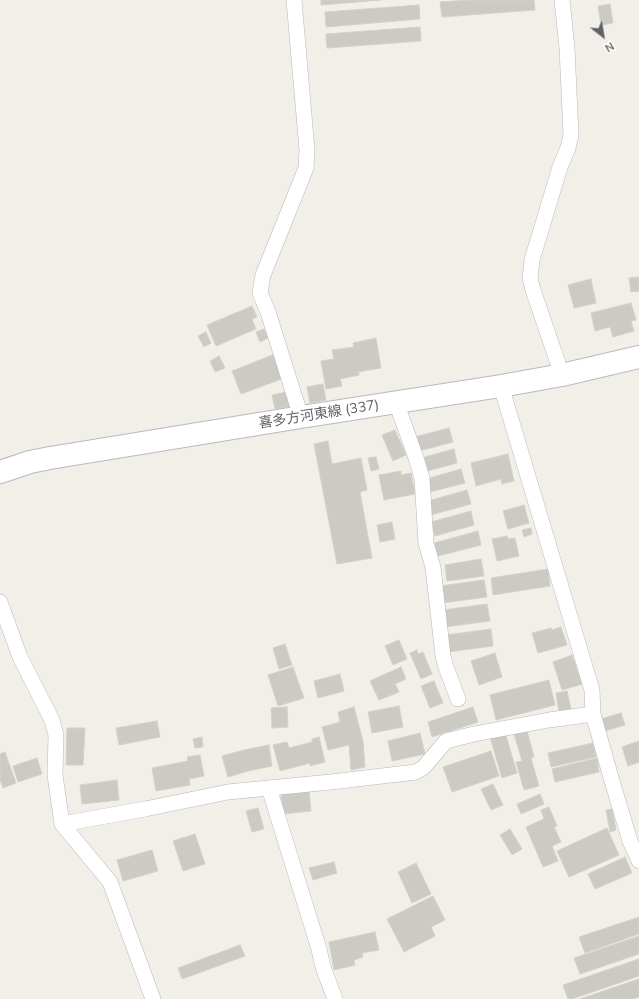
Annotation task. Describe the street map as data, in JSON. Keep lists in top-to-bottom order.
{
  "streets": {
    "main road": ["喜多方河東線 (337)"]
  },
  "north": "bottom right"
}
